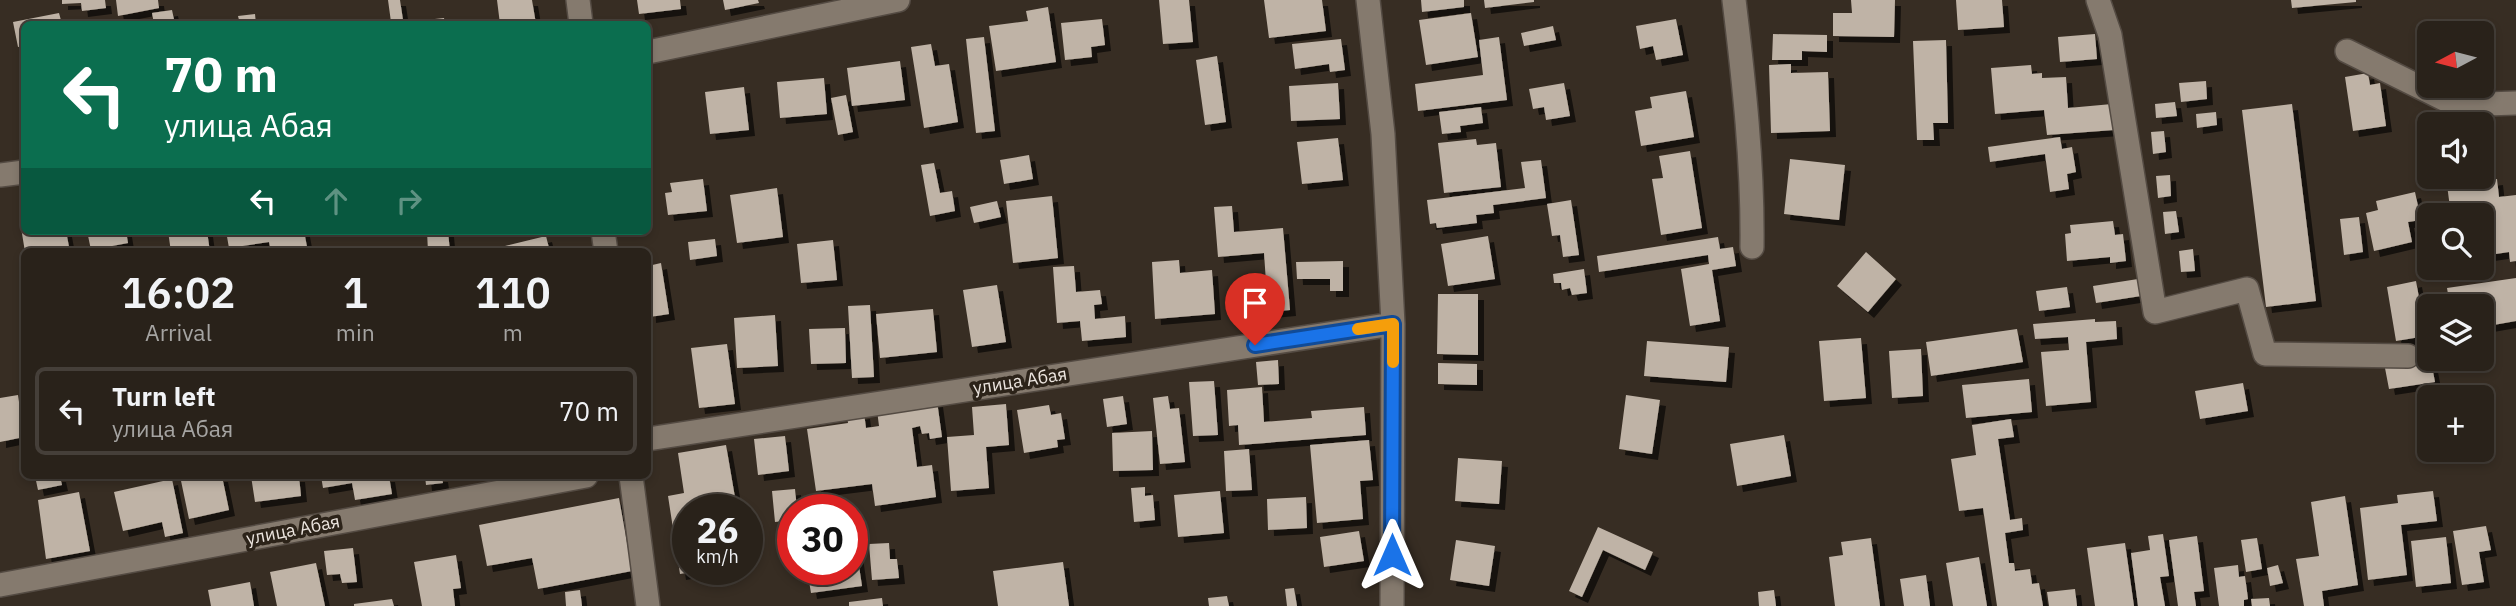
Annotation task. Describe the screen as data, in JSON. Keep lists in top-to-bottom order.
{
  "streets": {
    "street": ["улица Абая"]
  },
  "north": "left",
  "page": {
    "map_buttons": "+",
    "turn": ["70 m", "улица Абая"],
    "eta": [
      "16:02",
      "Arrival",
      "1",
      "min",
      "110",
      "m"
    ],
    "list": [
      {
        "name": "Turn left",
        "note": "улица Абая",
        "value": "70 m"
      }
    ],
    "speed": "26 km/h",
    "limit": "30"
  }
}
